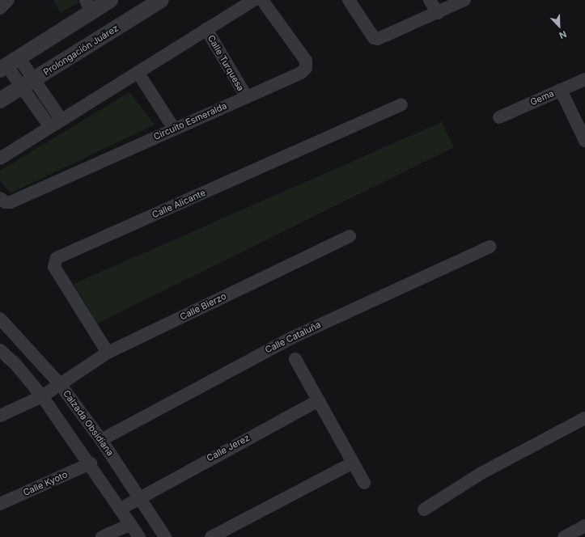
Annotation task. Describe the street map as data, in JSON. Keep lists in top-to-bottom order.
{
  "streets": {
    "street": [
      "Prolongación Juárez",
      "Calle Turquesa",
      "Gema",
      "Circuito Esmeralda",
      "Calle Alicante",
      "Calle Bierzo",
      "Calle Cataluña",
      "Calzada Obsidiana",
      "Calle Jerez",
      "Calle Kyoto"
    ]
  },
  "crossings": [
    ["Calle Turquesa", "Circuito Esmeralda"],
    ["Calle Alicante", "Calle Bierzo"],
    ["Calle Bierzo", "Calzada Obsidiana"],
    ["Calle Cataluña", "Calzada Obsidiana"],
    ["Calzada Obsidiana", "Calle Jerez"]
  ],
  "north": "bottom right"
}
